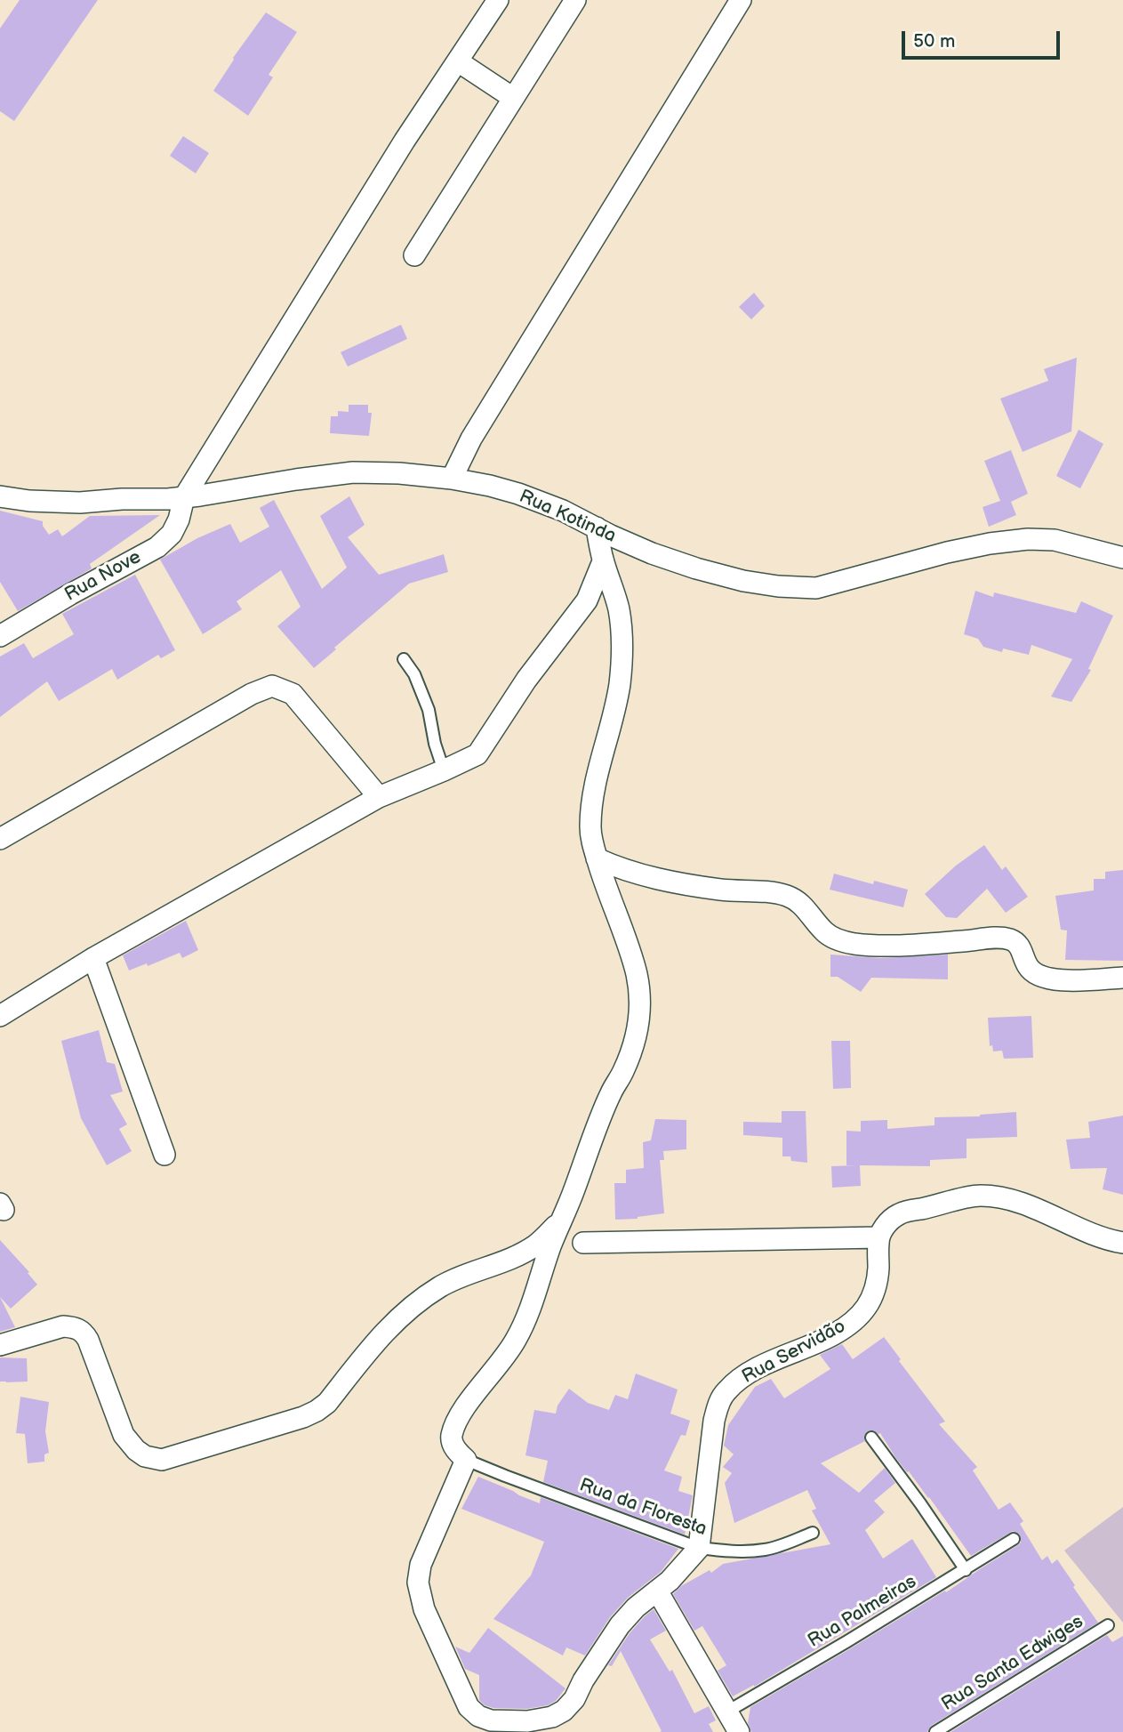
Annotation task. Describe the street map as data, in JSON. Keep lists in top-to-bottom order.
{
  "streets": {
    "street": ["Rua Kotinda", "Rua Nove", "Rua Servidão"],
    "lane": ["Rua da Floresta", "Rua Palmeiras", "Rua Santa Edwiges"]
  },
  "crossings": [
    ["Rua Kotinda", "Rua Nove"],
    ["Rua Servidão", "Rua da Floresta"]
  ],
  "scale_bar": "50 m"
}
